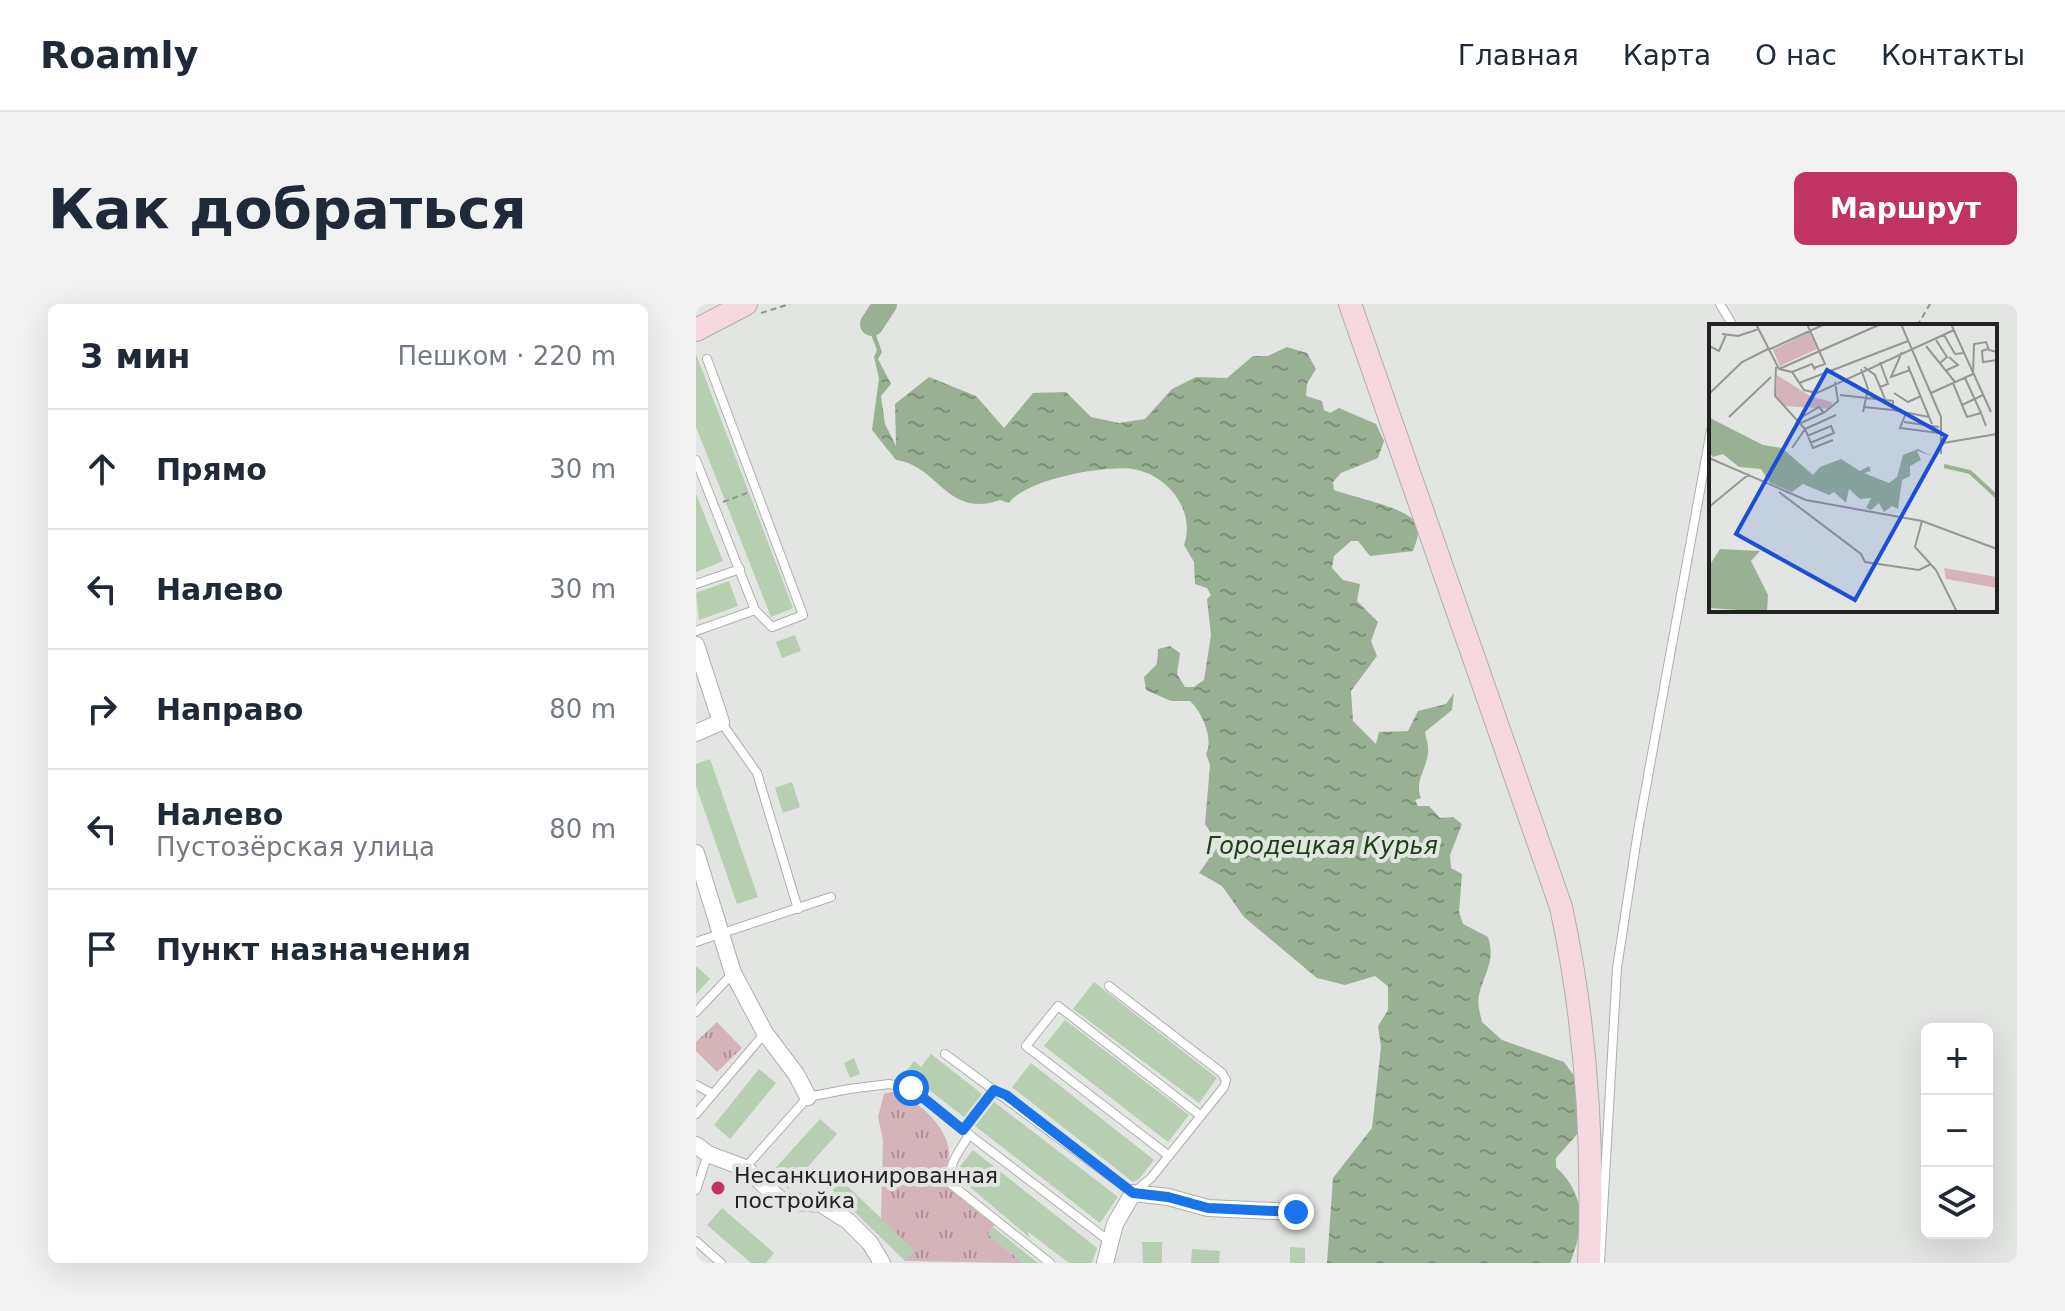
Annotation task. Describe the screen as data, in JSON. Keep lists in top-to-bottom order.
{
  "water": ["Городецкая Курья"],
  "places": ["Несанкционированная постройка"],
  "page": {
    "header": "Roamly",
    "nav": [
      "Главная",
      "Карта",
      "О нас",
      "Контакты"
    ],
    "buttons": "Маршрут",
    "title": "Как добраться",
    "heading": ["3 мин", "Пешком · 220 m"],
    "list": [
      ["Прямо", "30 m"],
      ["Налево", "30 m"],
      ["Направо", "80 m"],
      ["Налево", "Пустозёрская улица", "80 m"],
      "Пункт назначения"
    ],
    "map_buttons": ["+", "−"]
  }
}
